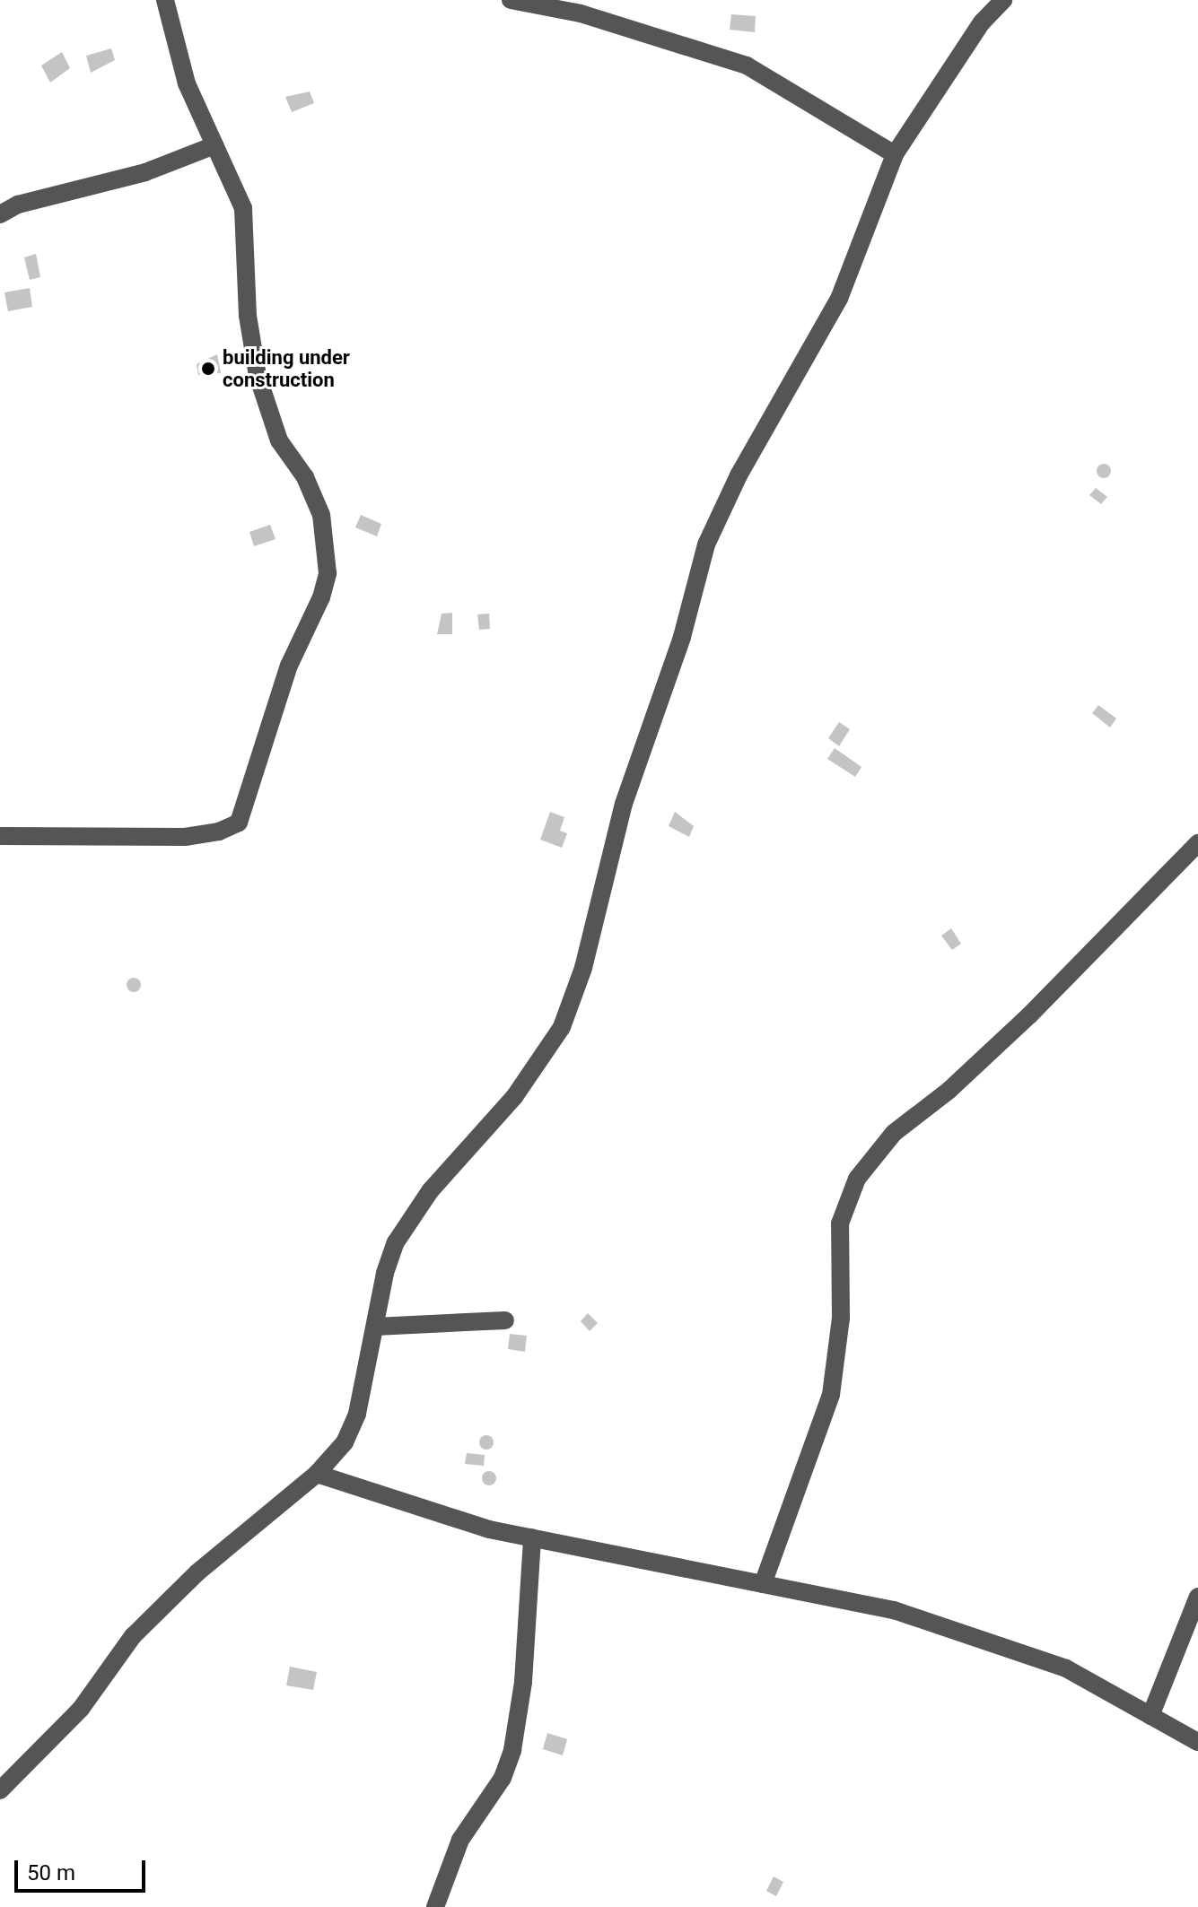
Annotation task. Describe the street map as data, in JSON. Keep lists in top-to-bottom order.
{
  "places": ["building under construction"],
  "scale_bar": "50 m"
}
